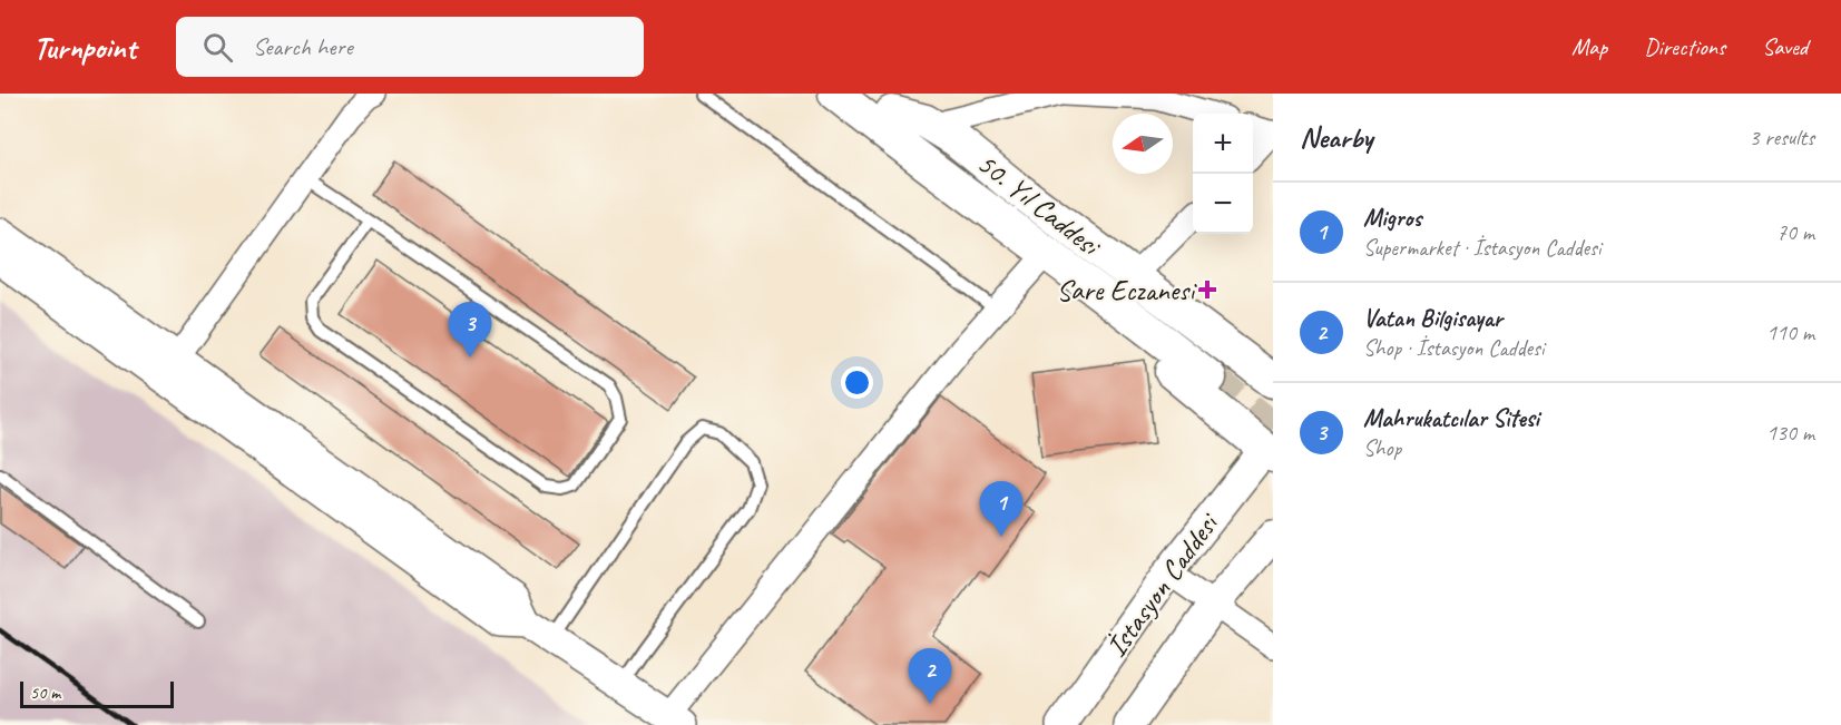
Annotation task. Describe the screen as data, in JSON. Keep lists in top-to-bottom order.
{
  "streets": {
    "main road": ["50. Yıl Caddesi"],
    "street": ["İstasyon Caddesi"]
  },
  "crossings": [
    ["50. Yıl Caddesi", "İstasyon Caddesi"]
  ],
  "places": {
    "health": ["Sare Eczanesi"]
  },
  "scale_bar": "50 m",
  "north": "left",
  "page": {
    "header": "Turnpoint",
    "search": "Search here",
    "nav": ["Map", "Directions", "Saved"],
    "heading": ["Nearby", "3 results"],
    "map_buttons": ["+", "−"],
    "list": [
      {
        "mark": "1",
        "name": "Migros",
        "note": "Supermarket · İstasyon Caddesi",
        "value": "70 m"
      },
      {
        "mark": "2",
        "name": "Vatan Bilgisayar",
        "note": "Shop · İstasyon Caddesi",
        "value": "110 m"
      },
      {
        "mark": "3",
        "name": "Mahrukatcılar Sitesi",
        "note": "Shop",
        "value": "130 m"
      }
    ],
    "pins": ["3", "1", "2"],
    "scale": "50 m"
  }
}
